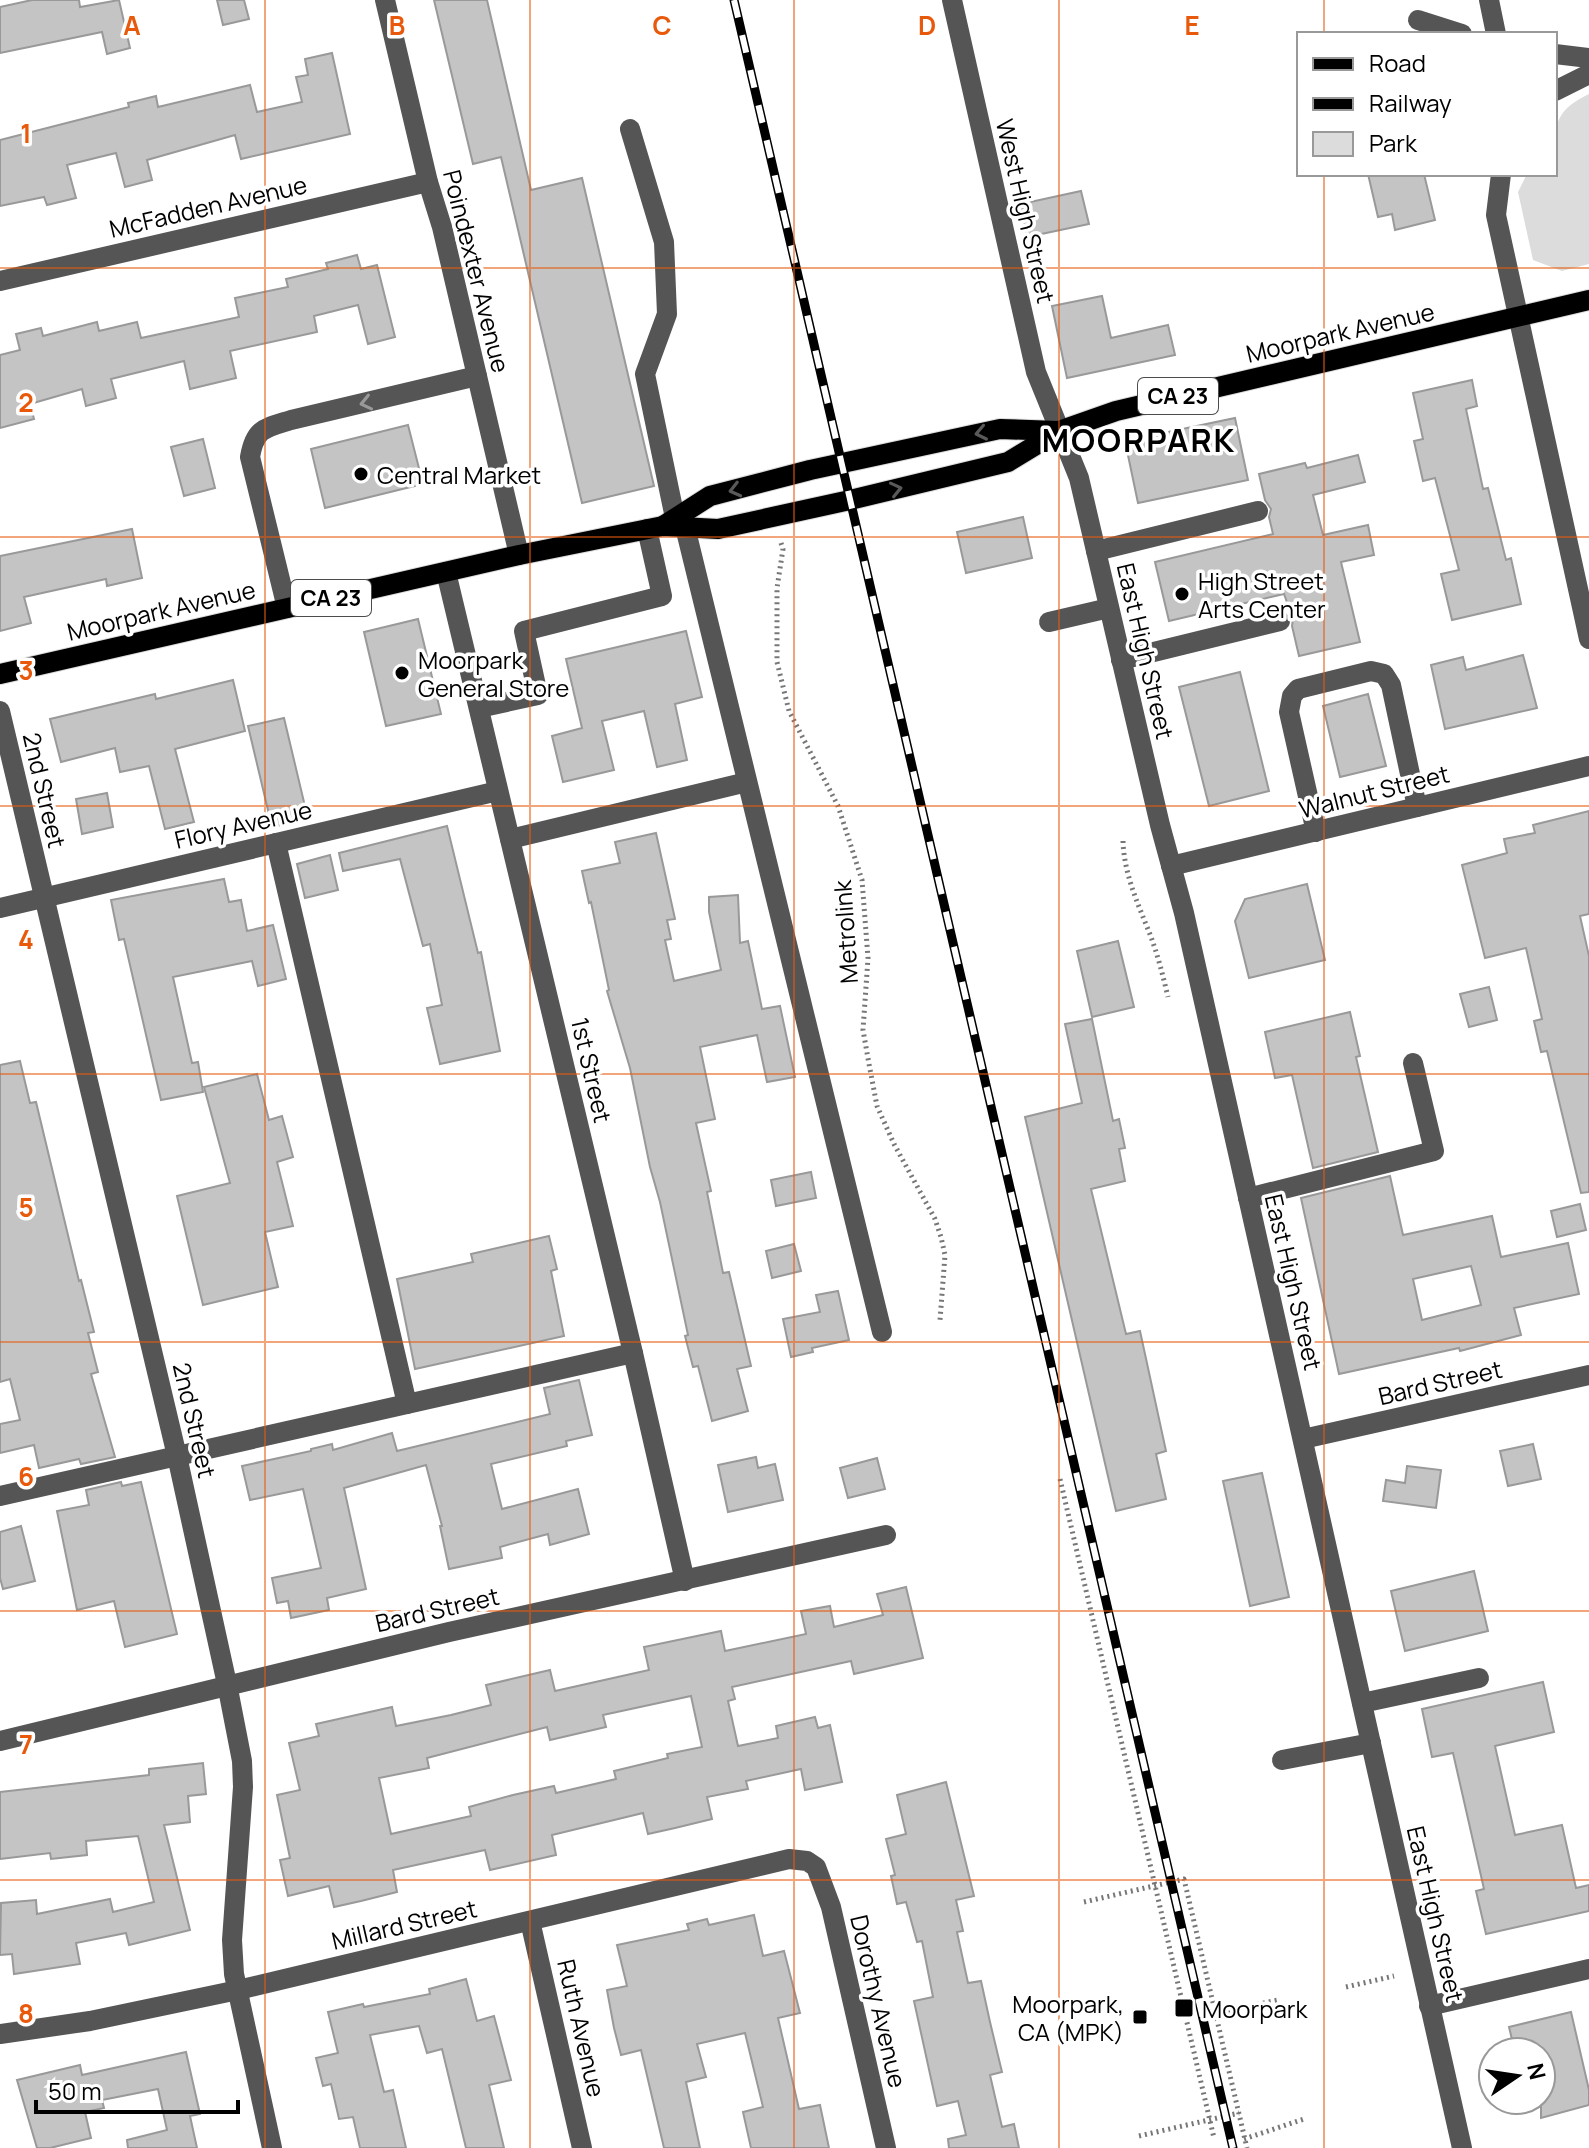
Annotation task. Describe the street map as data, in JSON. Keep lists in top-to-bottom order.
{
  "streets": {
    "main road": ["Moorpark Avenue", "CA 23"],
    "street": [
      "McFadden Avenue",
      "West High Street",
      "Poindexter Avenue",
      "East High Street",
      "2nd Street",
      "Walnut Street",
      "Flory Avenue",
      "1st Street",
      "Bard Street",
      "Millard Street",
      "Dorothy Avenue",
      "Ruth Avenue"
    ],
    "path": ["Metrolink"]
  },
  "crossings": [
    ["McFadden Avenue", "Poindexter Avenue"],
    ["West High Street", "Moorpark Avenue"],
    ["West High Street", "East High Street"],
    ["Poindexter Avenue", "Moorpark Avenue"],
    ["Moorpark Avenue", "East High Street"],
    ["Moorpark Avenue", "1st Street"],
    ["East High Street", "Walnut Street"],
    ["East High Street", "Bard Street"],
    ["2nd Street", "Flory Avenue"],
    ["2nd Street", "Bard Street"],
    ["2nd Street", "Millard Street"],
    ["Flory Avenue", "1st Street"],
    ["1st Street", "Bard Street"],
    ["Millard Street", "Dorothy Avenue"],
    ["Millard Street", "Ruth Avenue"]
  ],
  "districts": ["MOORPARK"],
  "places": {
    "other": ["Central Market", "High Street Arts Center", "Moorpark General Store"],
    "transit": ["Moorpark", "Moorpark, CA (MPK)"]
  },
  "legend": ["Road", "Railway", "Park"],
  "scale_bar": "50 m",
  "north": "right",
  "grid": {
    "columns": [
      "A",
      "B",
      "C",
      "D",
      "E"
    ],
    "rows": [
      "1",
      "2",
      "3",
      "4",
      "5",
      "6",
      "7",
      "8"
    ]
  }
}
